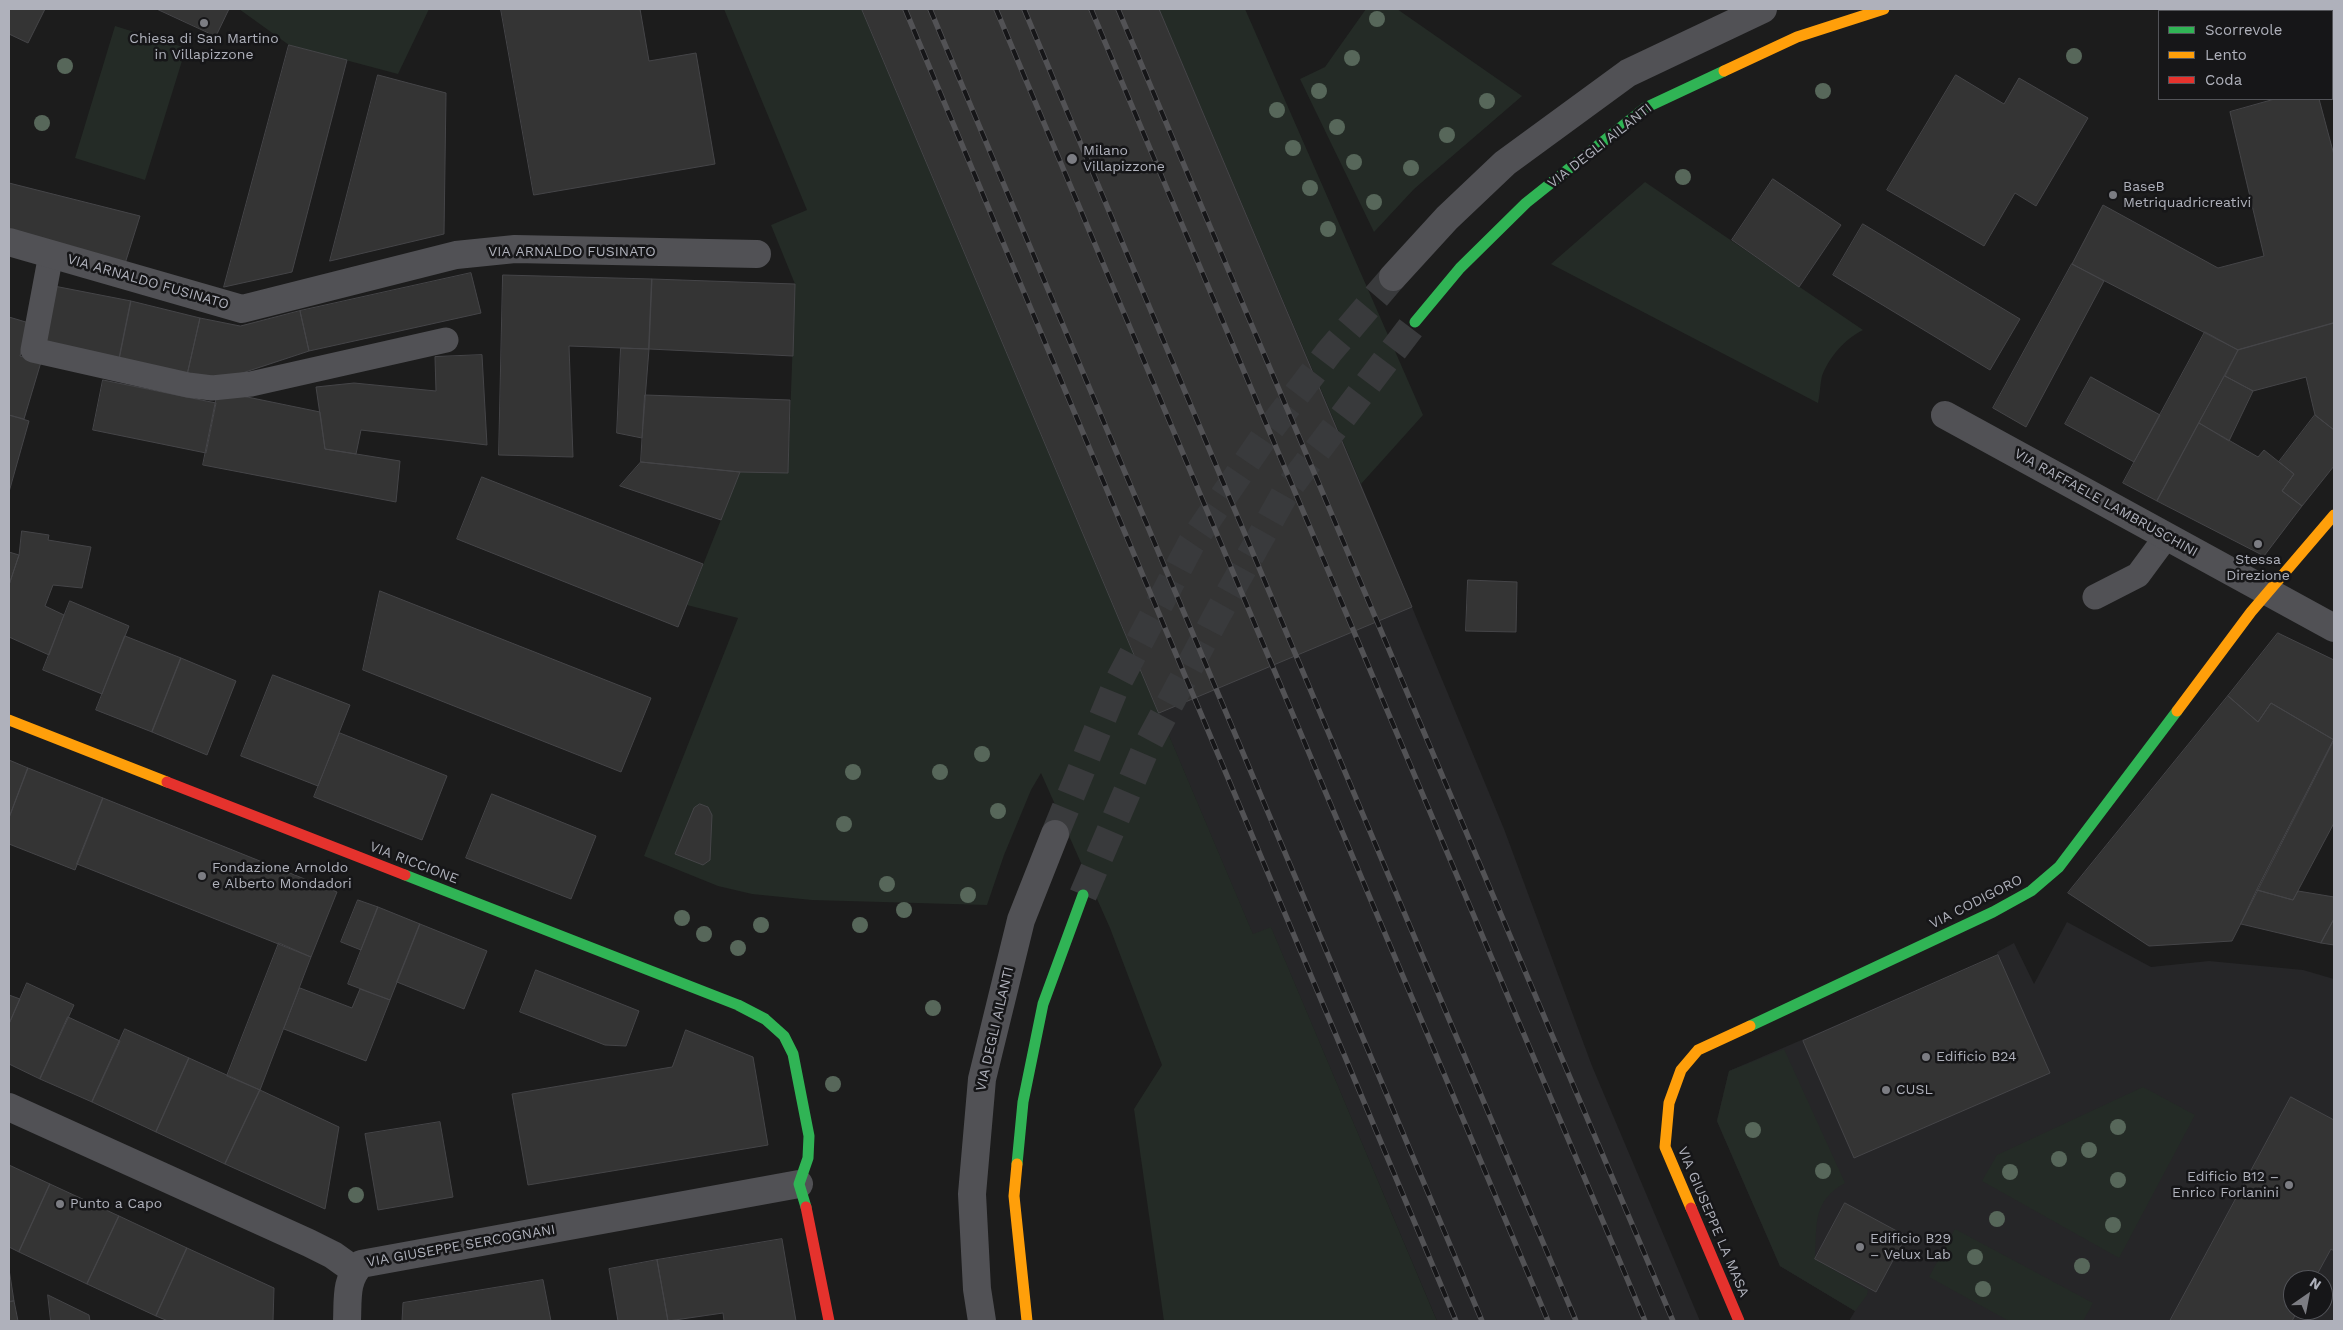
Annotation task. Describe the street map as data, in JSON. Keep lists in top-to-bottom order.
{
  "streets": {
    "street": [
      "VIA DEGLI AILANTI",
      "VIA ARNALDO FUSINATO",
      "VIA RAFFAELE LAMBRUSCHINI",
      "VIA RICCIONE",
      "VIA CODIGORO",
      "VIA GIUSEPPE LA MASA",
      "VIA GIUSEPPE SERCOGNANI"
    ]
  },
  "crossings": [
    ["VIA RAFFAELE LAMBRUSCHINI", "VIA CODIGORO"],
    ["VIA RICCIONE", "VIA GIUSEPPE SERCOGNANI"],
    ["VIA CODIGORO", "VIA GIUSEPPE LA MASA"]
  ],
  "places": [
    "Chiesa di San Martino in Villapizzone",
    "Milano Villapizzone",
    "BaseB Metriquadricreativi",
    "Stessa Direzione",
    "Fondazione Arnoldo e Alberto Mondadori",
    "Edificio B24",
    "CUSL",
    "Edificio B12 – Enrico Forlanini",
    "Punto a Capo",
    "Edificio B29 – Velux Lab"
  ],
  "legend": ["Scorrevole", "Lento", "Coda"],
  "north": "top right"
}
